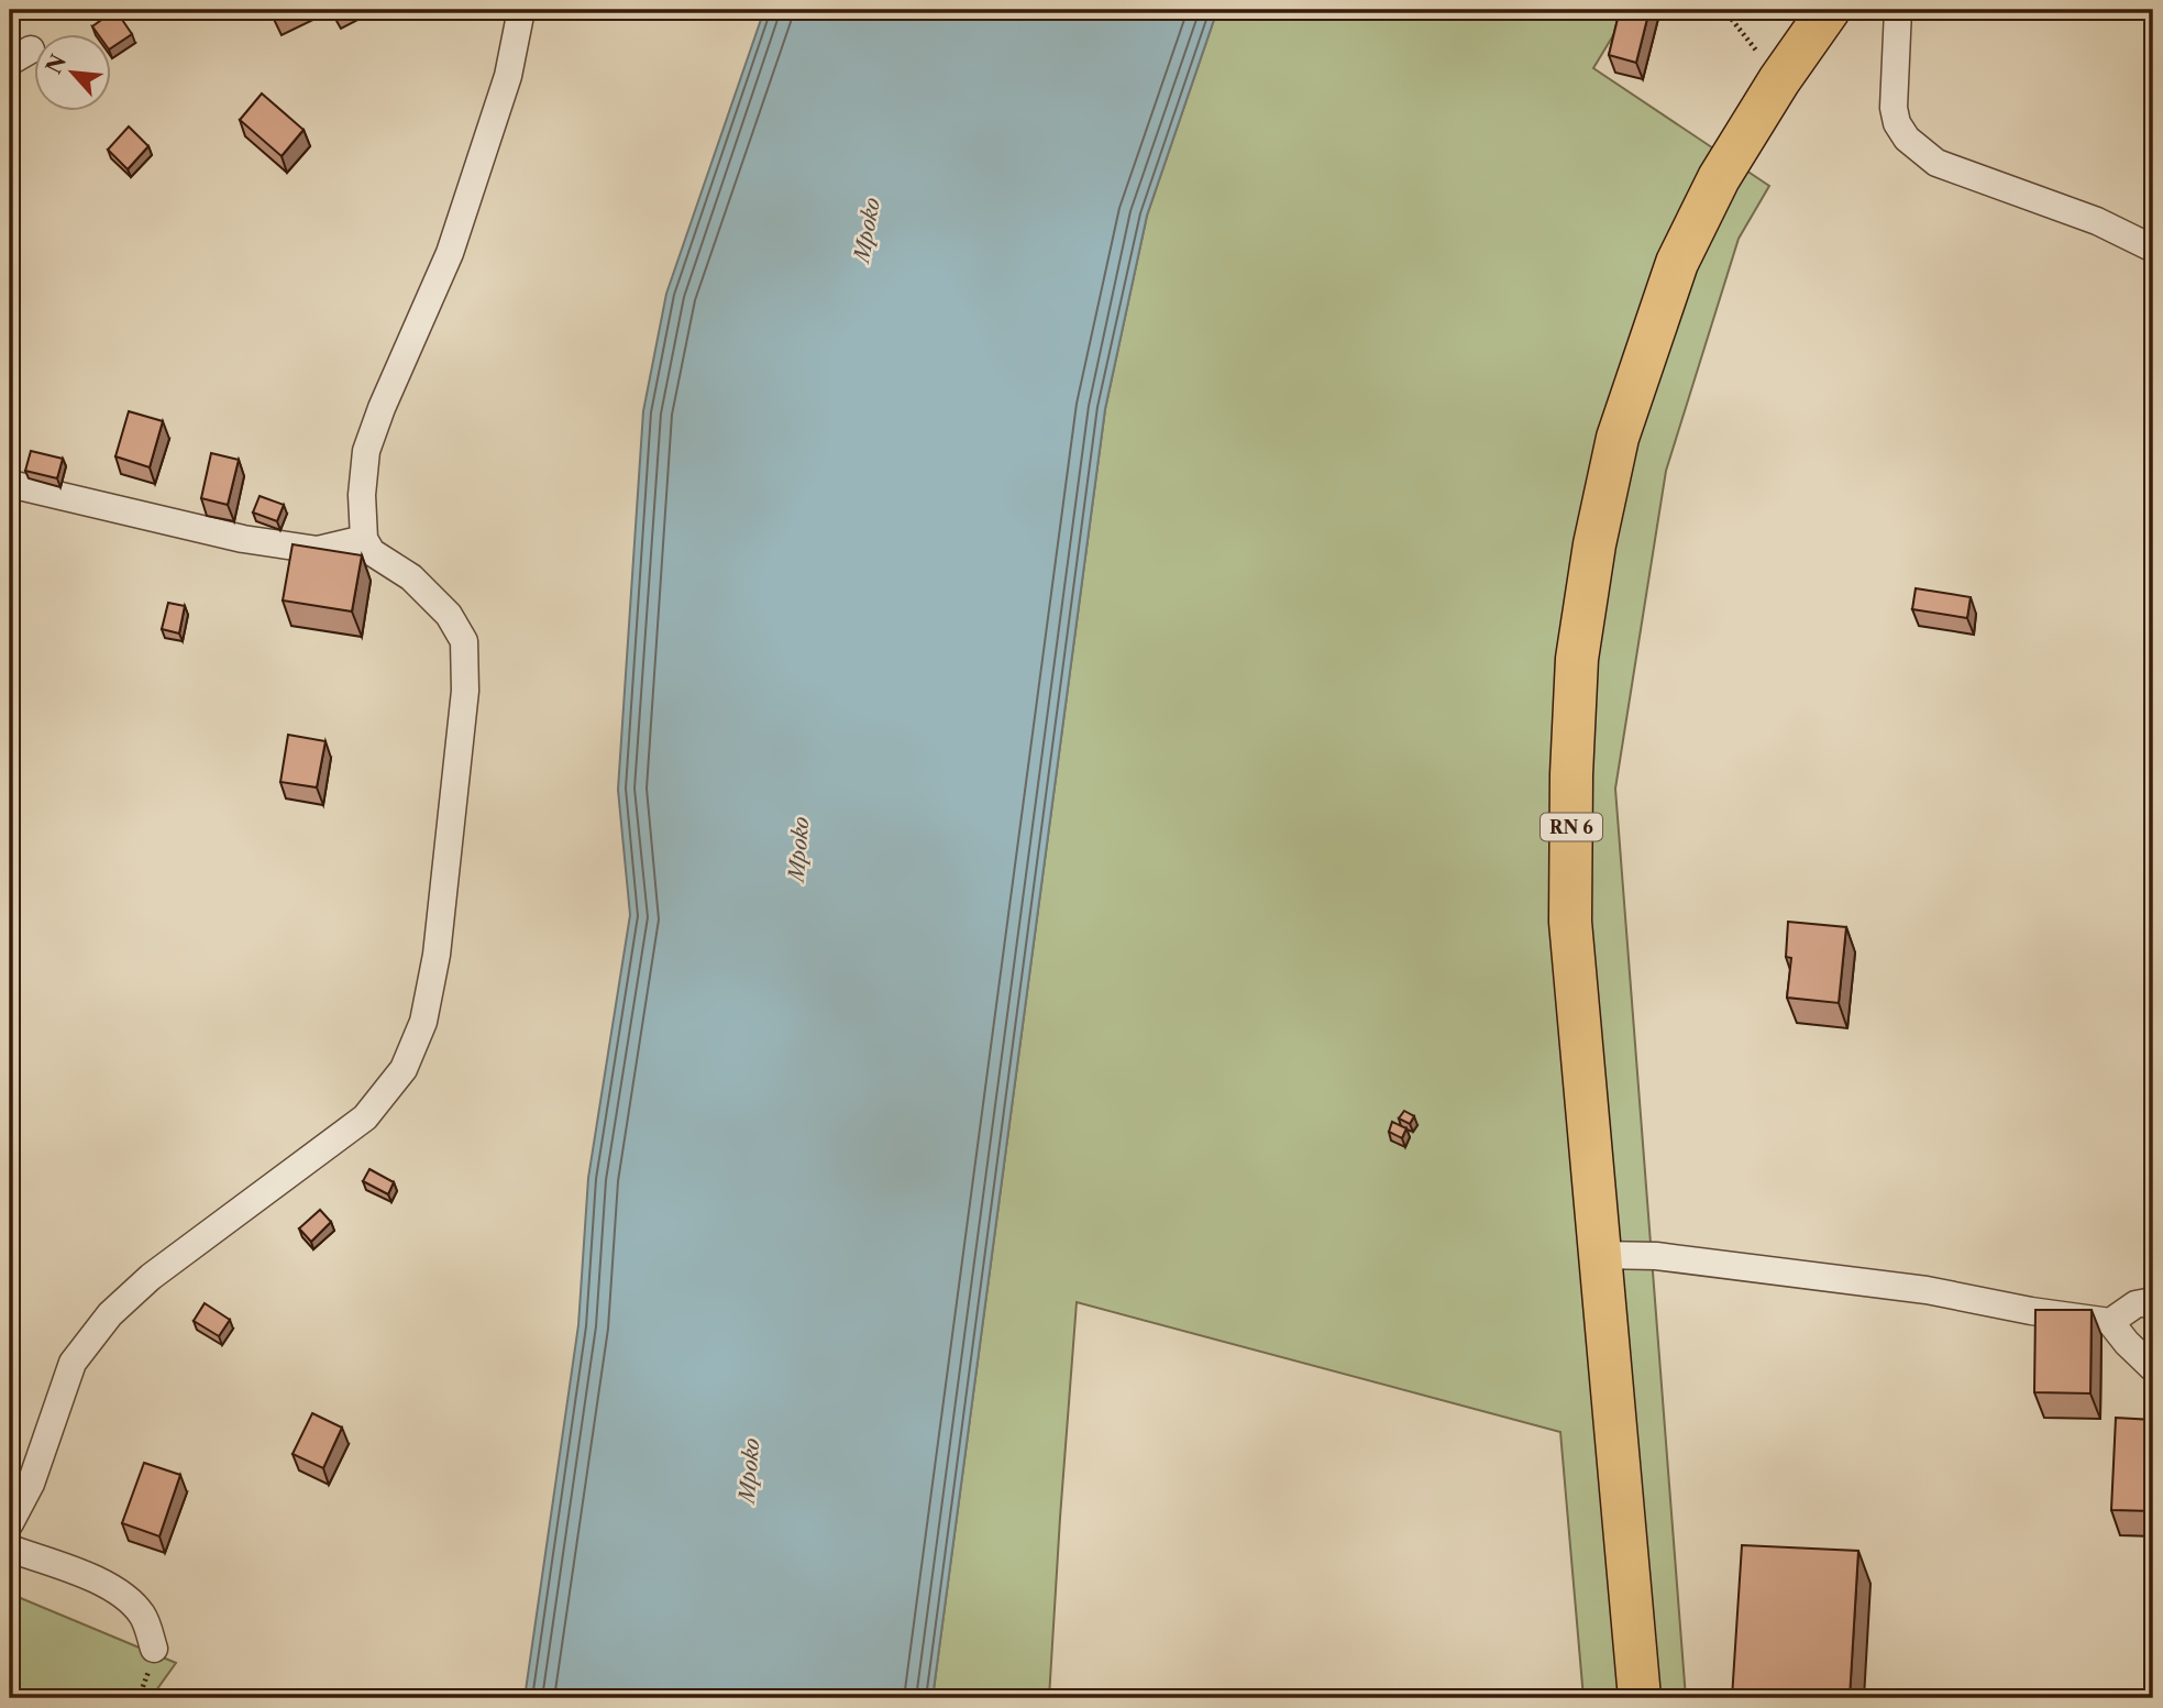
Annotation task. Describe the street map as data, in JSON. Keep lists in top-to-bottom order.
{
  "streets": {
    "main road": ["RN 6"]
  },
  "water": ["Mpoko"],
  "north": "top left"
}
